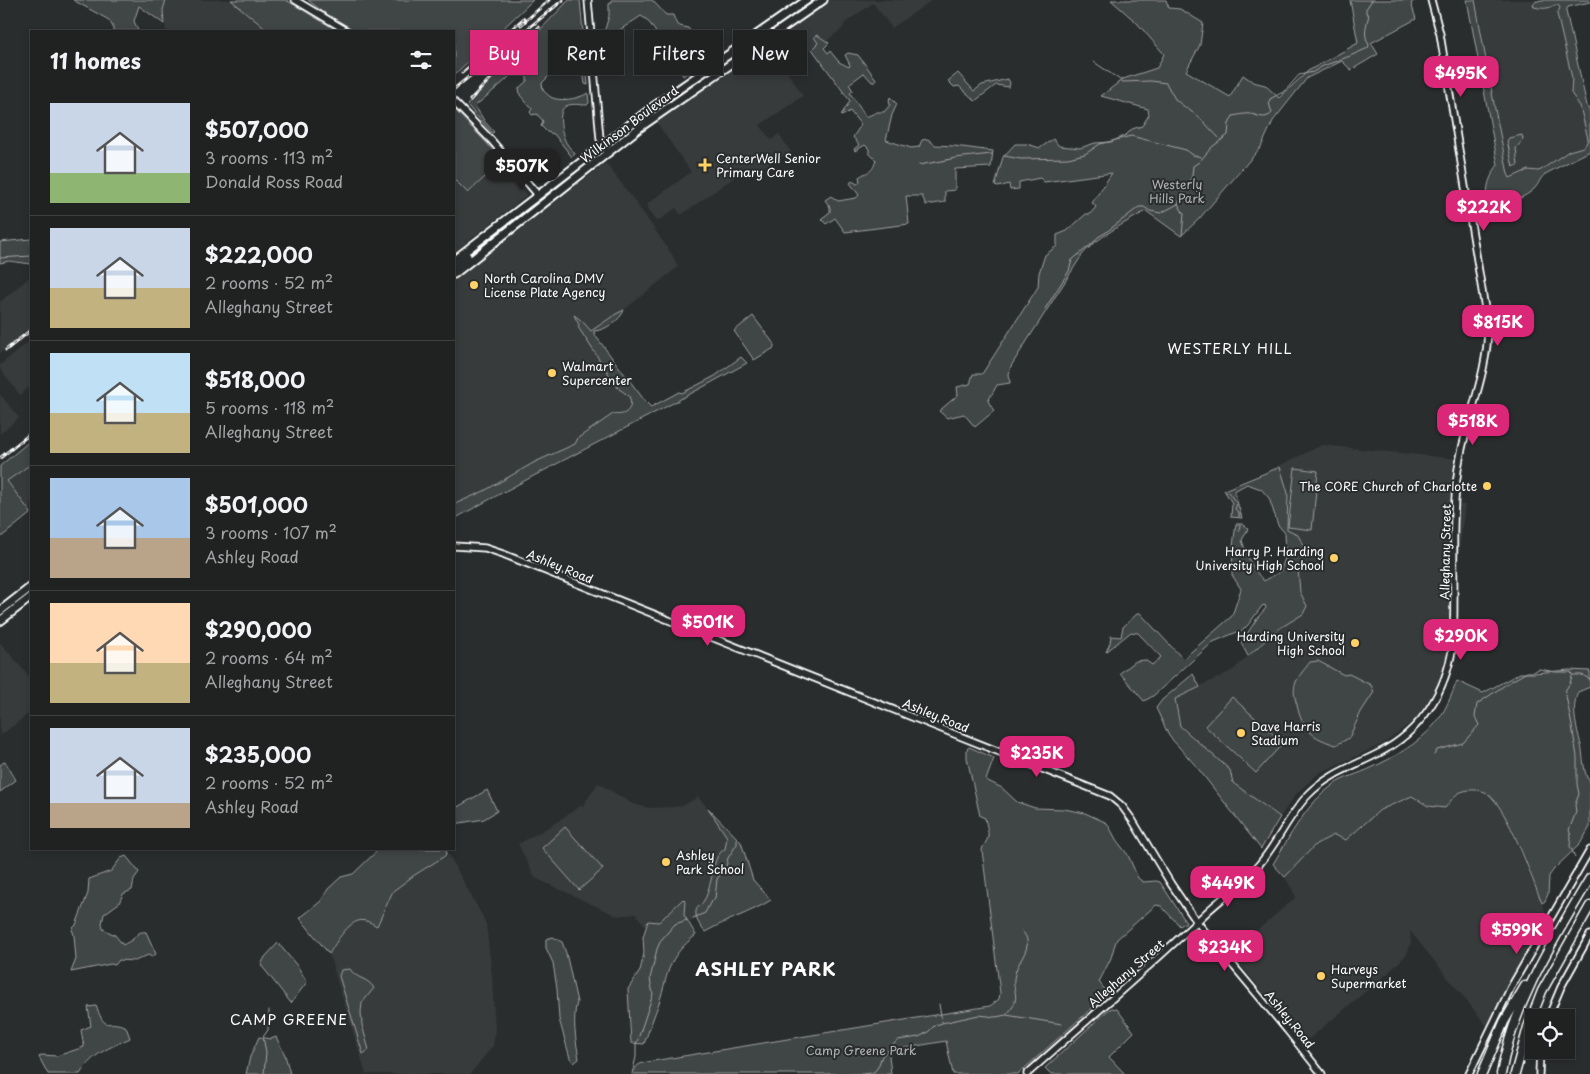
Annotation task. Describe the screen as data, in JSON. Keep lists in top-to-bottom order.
{
  "streets": {
    "main road": ["Wilkinson Boulevard"],
    "street": ["Alleghany Street", "Ashley Road"]
  },
  "crossings": [
    ["Alleghany Street", "Ashley Road"]
  ],
  "districts": ["WESTERLY HILL", "ASHLEY PARK", "CAMP GREENE"],
  "parks": ["Westerly Hills Park", "Camp Greene Park"],
  "places": {
    "health": ["CenterWell Senior Primary Care"],
    "other": [
      "North Carolina DMV License Plate Agency",
      "Walmart Supercenter",
      "The CORE Church of Charlotte",
      "Harry P. Harding University High School",
      "Harding University High School",
      "Dave Harris Stadium",
      "Ashley Park School",
      "Harveys Supermarket"
    ]
  },
  "page": {
    "chip": [
      "Buy",
      "Rent",
      "Filters",
      "New"
    ],
    "heading": "11 homes",
    "price": [
      "$495K",
      "$507K",
      "$222K",
      "$815K",
      "$518K",
      "$501K",
      "$290K",
      "$235K",
      "$449K",
      "$599K",
      "$234K"
    ],
    "list": [
      {
        "name": "$507,000",
        "note": "3 rooms · 113 m² · Donald Ross Road"
      },
      {
        "name": "$222,000",
        "note": "2 rooms · 52 m² · Alleghany Street"
      },
      {
        "name": "$518,000",
        "note": "5 rooms · 118 m² · Alleghany Street"
      },
      {
        "name": "$501,000",
        "note": "3 rooms · 107 m² · Ashley Road"
      },
      {
        "name": "$290,000",
        "note": "2 rooms · 64 m² · Alleghany Street"
      },
      {
        "name": "$235,000",
        "note": "2 rooms · 52 m² · Ashley Road"
      }
    ]
  }
}
